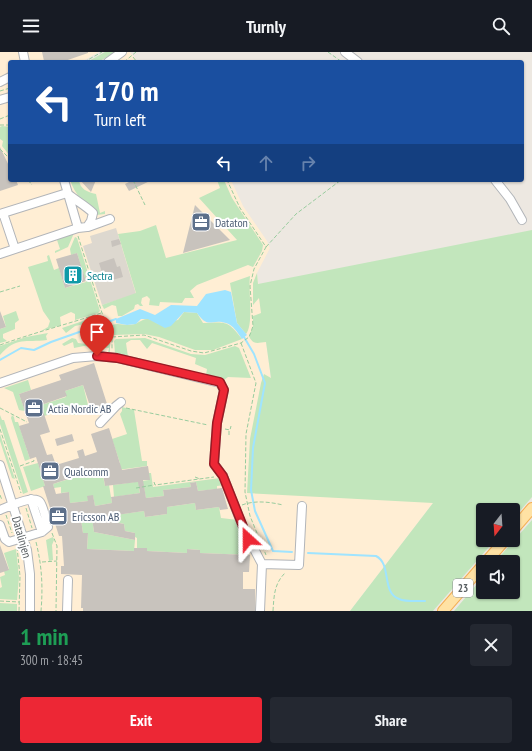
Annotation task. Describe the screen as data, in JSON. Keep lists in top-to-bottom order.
{
  "streets": {
    "main road": ["23"],
    "street": ["Datalinjen"]
  },
  "places": {
    "office": [
      "Dataton",
      "Actia Nordic AB",
      "Qualcomm",
      "Ericsson AB"
    ],
    "building": ["Sectra"]
  },
  "north": "bottom",
  "page": {
    "header": "Turnly",
    "turn": ["170 m", "Turn left"],
    "heading": ["1 min", "300 m · 18:45"],
    "buttons": ["Exit", "Share"]
  }
}
